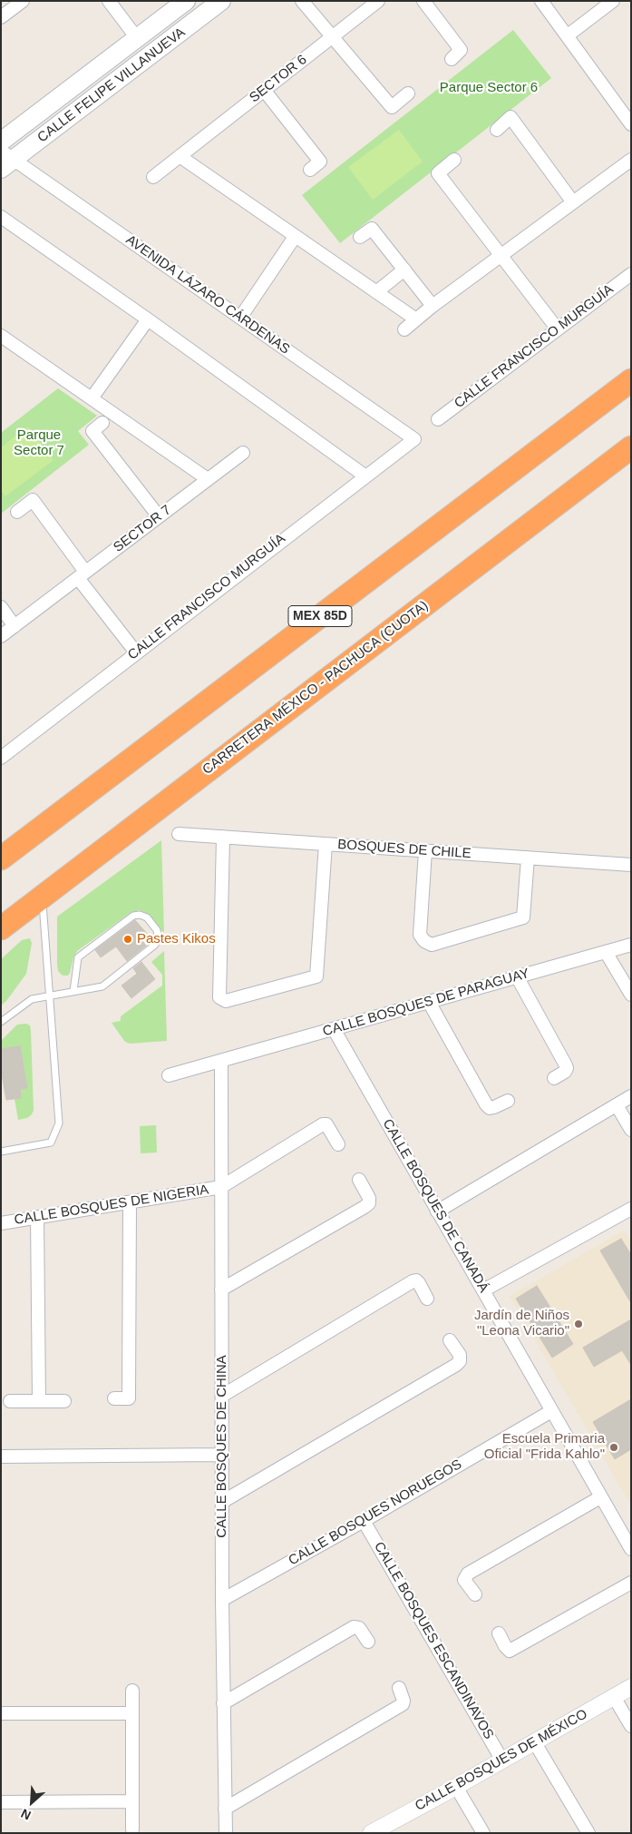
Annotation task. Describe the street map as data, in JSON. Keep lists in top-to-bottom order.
{
  "streets": {
    "highway": ["MEX 85D", "CARRETERA MÉXICO - PACHUCA (CUOTA)"],
    "main road": ["CALLE FELIPE VILLANUEVA"],
    "street": [
      "SECTOR 6",
      "AVENIDA LÁZARO CÁRDENAS",
      "CALLE FRANCISCO MURGUÍA",
      "SECTOR 7",
      "BOSQUES DE CHILE",
      "CALLE BOSQUES DE PARAGUAY",
      "CALLE BOSQUES DE NIGERIA",
      "CALLE BOSQUES DE CANADÁ",
      "CALLE BOSQUES DE CHINA",
      "CALLE BOSQUES NORUEGOS",
      "CALLE BOSQUES ESCANDINAVOS",
      "CALLE BOSQUES DE MÉXICO"
    ]
  },
  "crossings": [
    ["CALLE FELIPE VILLANUEVA", "AVENIDA LÁZARO CÁRDENAS"],
    ["AVENIDA LÁZARO CÁRDENAS", "CALLE FRANCISCO MURGUÍA"],
    ["CALLE BOSQUES DE PARAGUAY", "CALLE BOSQUES DE CANADÁ"],
    ["CALLE BOSQUES DE PARAGUAY", "CALLE BOSQUES DE CHINA"],
    ["CALLE BOSQUES DE NIGERIA", "CALLE BOSQUES DE CHINA"],
    ["CALLE BOSQUES DE CANADÁ", "CALLE BOSQUES NORUEGOS"],
    ["CALLE BOSQUES DE CHINA", "CALLE BOSQUES NORUEGOS"],
    ["CALLE BOSQUES NORUEGOS", "CALLE BOSQUES ESCANDINAVOS"],
    ["CALLE BOSQUES ESCANDINAVOS", "CALLE BOSQUES DE MÉXICO"]
  ],
  "parks": ["Parque Sector 6", "Parque Sector 7"],
  "places": ["Pastes Kikos", "Jardín de Niños \"Leona Vicario\"", "Escuela Primaria Oficial \"Frida Kahlo\""],
  "north": "bottom left"
}
